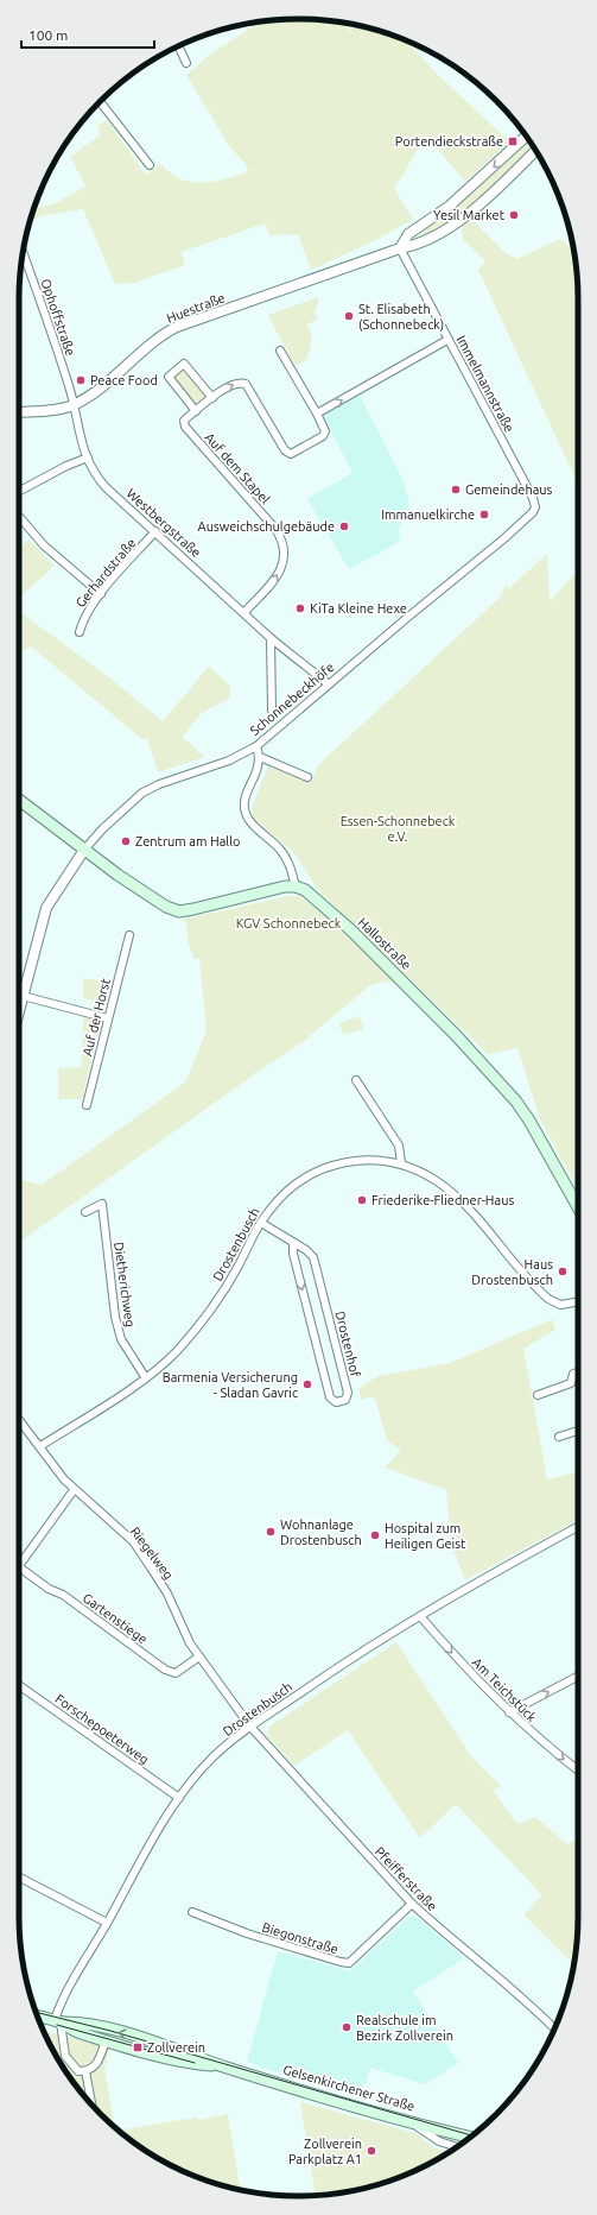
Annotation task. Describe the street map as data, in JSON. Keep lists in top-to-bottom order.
{
  "streets": {
    "main road": ["Hallostraße", "Gelsenkirchener Straße"],
    "street": [
      "Huestraße",
      "Ophoffstraße",
      "Immelmannstraße",
      "Auf dem Stapel",
      "Westbergstraße",
      "Gerhardstraße",
      "Schonnebeckhöfe",
      "Auf der Horst",
      "Drostenbusch",
      "Dietherichweg",
      "Drostenhof",
      "Riegelweg",
      "Gartenstiege",
      "Am Teichstück",
      "Forschepoeterweg",
      "Pfeifferstraße",
      "Biegonstraße"
    ]
  },
  "crossings": [
    ["Huestraße", "Ophoffstraße"],
    ["Huestraße", "Immelmannstraße"],
    ["Huestraße", "Westbergstraße"],
    ["Ophoffstraße", "Westbergstraße"],
    ["Immelmannstraße", "Schonnebeckhöfe"],
    ["Auf dem Stapel", "Westbergstraße"],
    ["Westbergstraße", "Gerhardstraße"],
    ["Westbergstraße", "Schonnebeckhöfe"],
    ["Drostenbusch", "Dietherichweg"],
    ["Drostenbusch", "Drostenhof"],
    ["Drostenbusch", "Riegelweg"],
    ["Drostenbusch", "Am Teichstück"],
    ["Drostenbusch", "Forschepoeterweg"],
    ["Drostenbusch", "Pfeifferstraße"],
    ["Drostenbusch", "Gelsenkirchener Straße"],
    ["Riegelweg", "Gartenstiege"],
    ["Riegelweg", "Pfeifferstraße"],
    ["Pfeifferstraße", "Biegonstraße"]
  ],
  "one_way": ["Am Teichstück"],
  "parks": ["Essen-Schonnebeck e.V.", "KGV Schonnebeck"],
  "places": {
    "transit": ["Portendieckstraße", "Zollverein"],
    "other": [
      "Yesil Market",
      "St. Elisabeth (Schonnebeck)",
      "Peace Food",
      "Gemeindehaus",
      "Immanuelkirche",
      "Ausweichschulgebäude",
      "KiTa Kleine Hexe",
      "Zentrum am Hallo",
      "Friederike-Fliedner-Haus",
      "Haus Drostenbusch",
      "Barmenia Versicherung - Sladan Gavric",
      "Wohnanlage Drostenbusch",
      "Hospital zum Heiligen Geist",
      "Realschule im Bezirk Zollverein",
      "Zollverein Parkplatz A1"
    ]
  },
  "scale_bar": "100 m"
}
